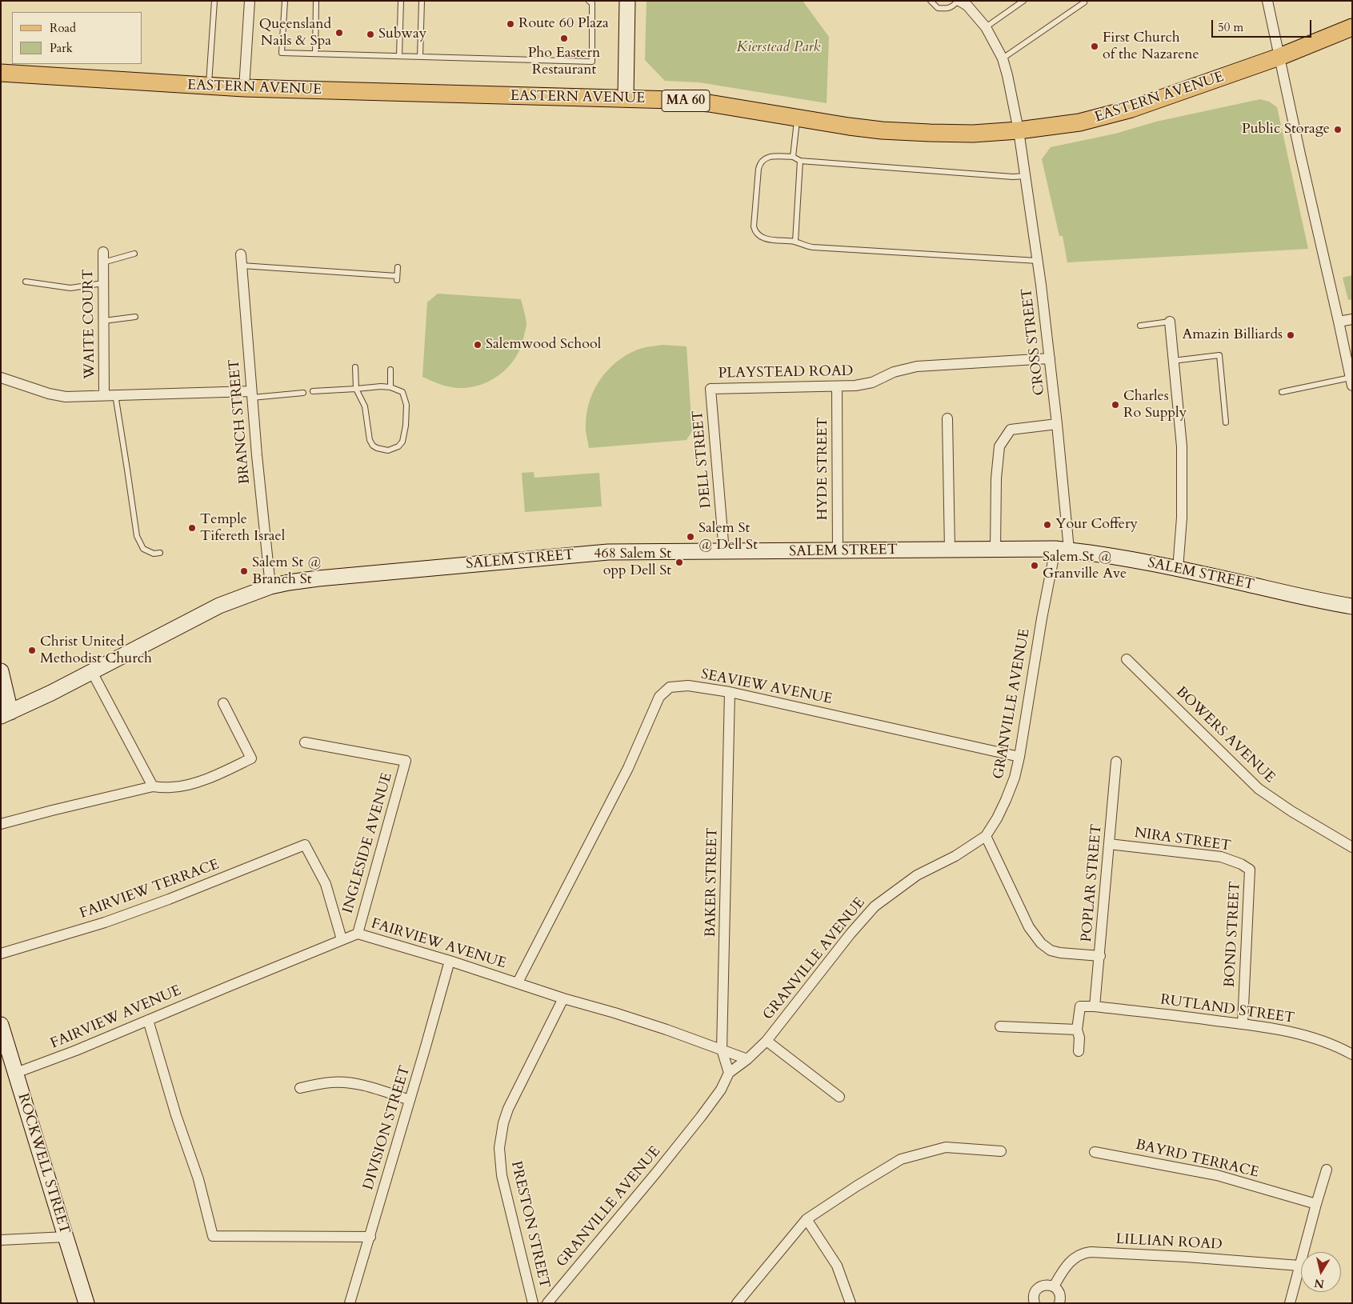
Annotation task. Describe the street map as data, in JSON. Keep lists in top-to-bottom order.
{
  "streets": {
    "main road": [
      "EASTERN AVENUE",
      "MA 60",
      "SALEM STREET",
      "ROCKWELL STREET"
    ],
    "street": [
      "WAITE COURT",
      "CROSS STREET",
      "PLAYSTEAD ROAD",
      "BRANCH STREET",
      "DELL STREET",
      "HYDE STREET",
      "SEAVIEW AVENUE",
      "GRANVILLE AVENUE",
      "BOWERS AVENUE",
      "NIRA STREET",
      "INGLESIDE AVENUE",
      "BAKER STREET",
      "POPLAR STREET",
      "FAIRVIEW TERRACE",
      "BOND STREET",
      "FAIRVIEW AVENUE",
      "RUTLAND STREET",
      "DIVISION STREET",
      "BAYRD TERRACE",
      "PRESTON STREET",
      "LILLIAN ROAD"
    ]
  },
  "crossings": [
    ["EASTERN AVENUE", "CROSS STREET"],
    ["CROSS STREET", "PLAYSTEAD ROAD"],
    ["CROSS STREET", "SALEM STREET"],
    ["CROSS STREET", "GRANVILLE AVENUE"],
    ["PLAYSTEAD ROAD", "DELL STREET"],
    ["PLAYSTEAD ROAD", "HYDE STREET"],
    ["BRANCH STREET", "SALEM STREET"],
    ["DELL STREET", "SALEM STREET"],
    ["HYDE STREET", "SALEM STREET"],
    ["SALEM STREET", "GRANVILLE AVENUE"],
    ["SEAVIEW AVENUE", "GRANVILLE AVENUE"],
    ["SEAVIEW AVENUE", "BAKER STREET"],
    ["SEAVIEW AVENUE", "FAIRVIEW AVENUE"],
    ["GRANVILLE AVENUE", "BAKER STREET"],
    ["GRANVILLE AVENUE", "FAIRVIEW AVENUE"],
    ["NIRA STREET", "POPLAR STREET"],
    ["NIRA STREET", "BOND STREET"],
    ["INGLESIDE AVENUE", "FAIRVIEW AVENUE"],
    ["BAKER STREET", "FAIRVIEW AVENUE"],
    ["POPLAR STREET", "RUTLAND STREET"],
    ["FAIRVIEW TERRACE", "FAIRVIEW AVENUE"],
    ["BOND STREET", "RUTLAND STREET"],
    ["FAIRVIEW AVENUE", "DIVISION STREET"],
    ["FAIRVIEW AVENUE", "ROCKWELL STREET"],
    ["FAIRVIEW AVENUE", "PRESTON STREET"]
  ],
  "parks": ["Kierstead Park"],
  "places": [
    "Route 60 Plaza",
    "Queensland Nails & Spa",
    "Subway",
    "Pho Eastern Restaurant",
    "First Church of the Nazarene",
    "Public Storage",
    "Amazin Billiards",
    "Salemwood School",
    "Charles Ro Supply",
    "Your Coffery",
    "Temple Tifereth Israel",
    "Salem St @ Dell St",
    "468 Salem St opp Dell St",
    "Salem St @ Granville Ave",
    "Salem St @ Branch St",
    "Christ United Methodist Church"
  ],
  "legend": ["Road", "Park"],
  "scale_bar": "50 m",
  "north": "bottom"
}
